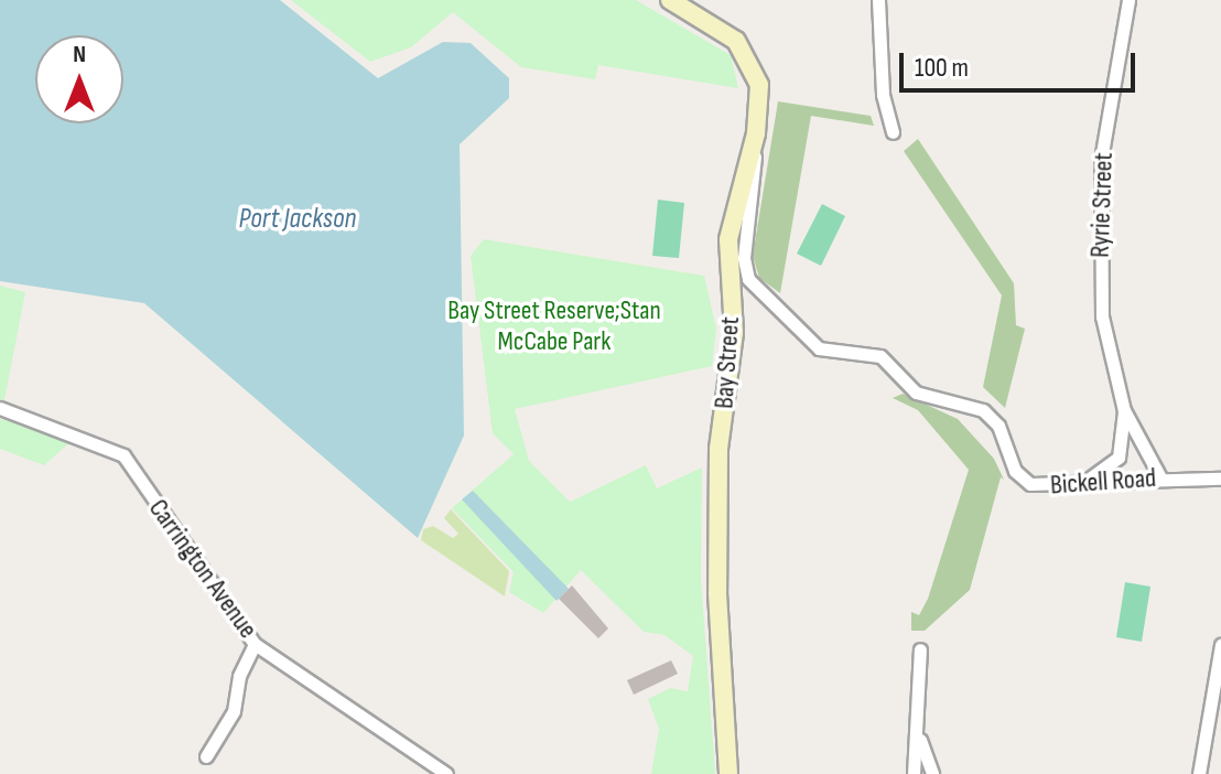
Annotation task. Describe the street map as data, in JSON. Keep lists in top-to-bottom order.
{
  "streets": {
    "street": [
      "Ryrie Street",
      "Bay Street",
      "Bickell Road",
      "Carrington Avenue"
    ]
  },
  "crossings": [
    ["Ryrie Street", "Bickell Road"],
    ["Bay Street", "Bickell Road"]
  ],
  "water": ["Port Jackson"],
  "parks": ["Bay Street Reserve;Stan McCabe Park"],
  "scale_bar": "100 m",
  "north": "top"
}
